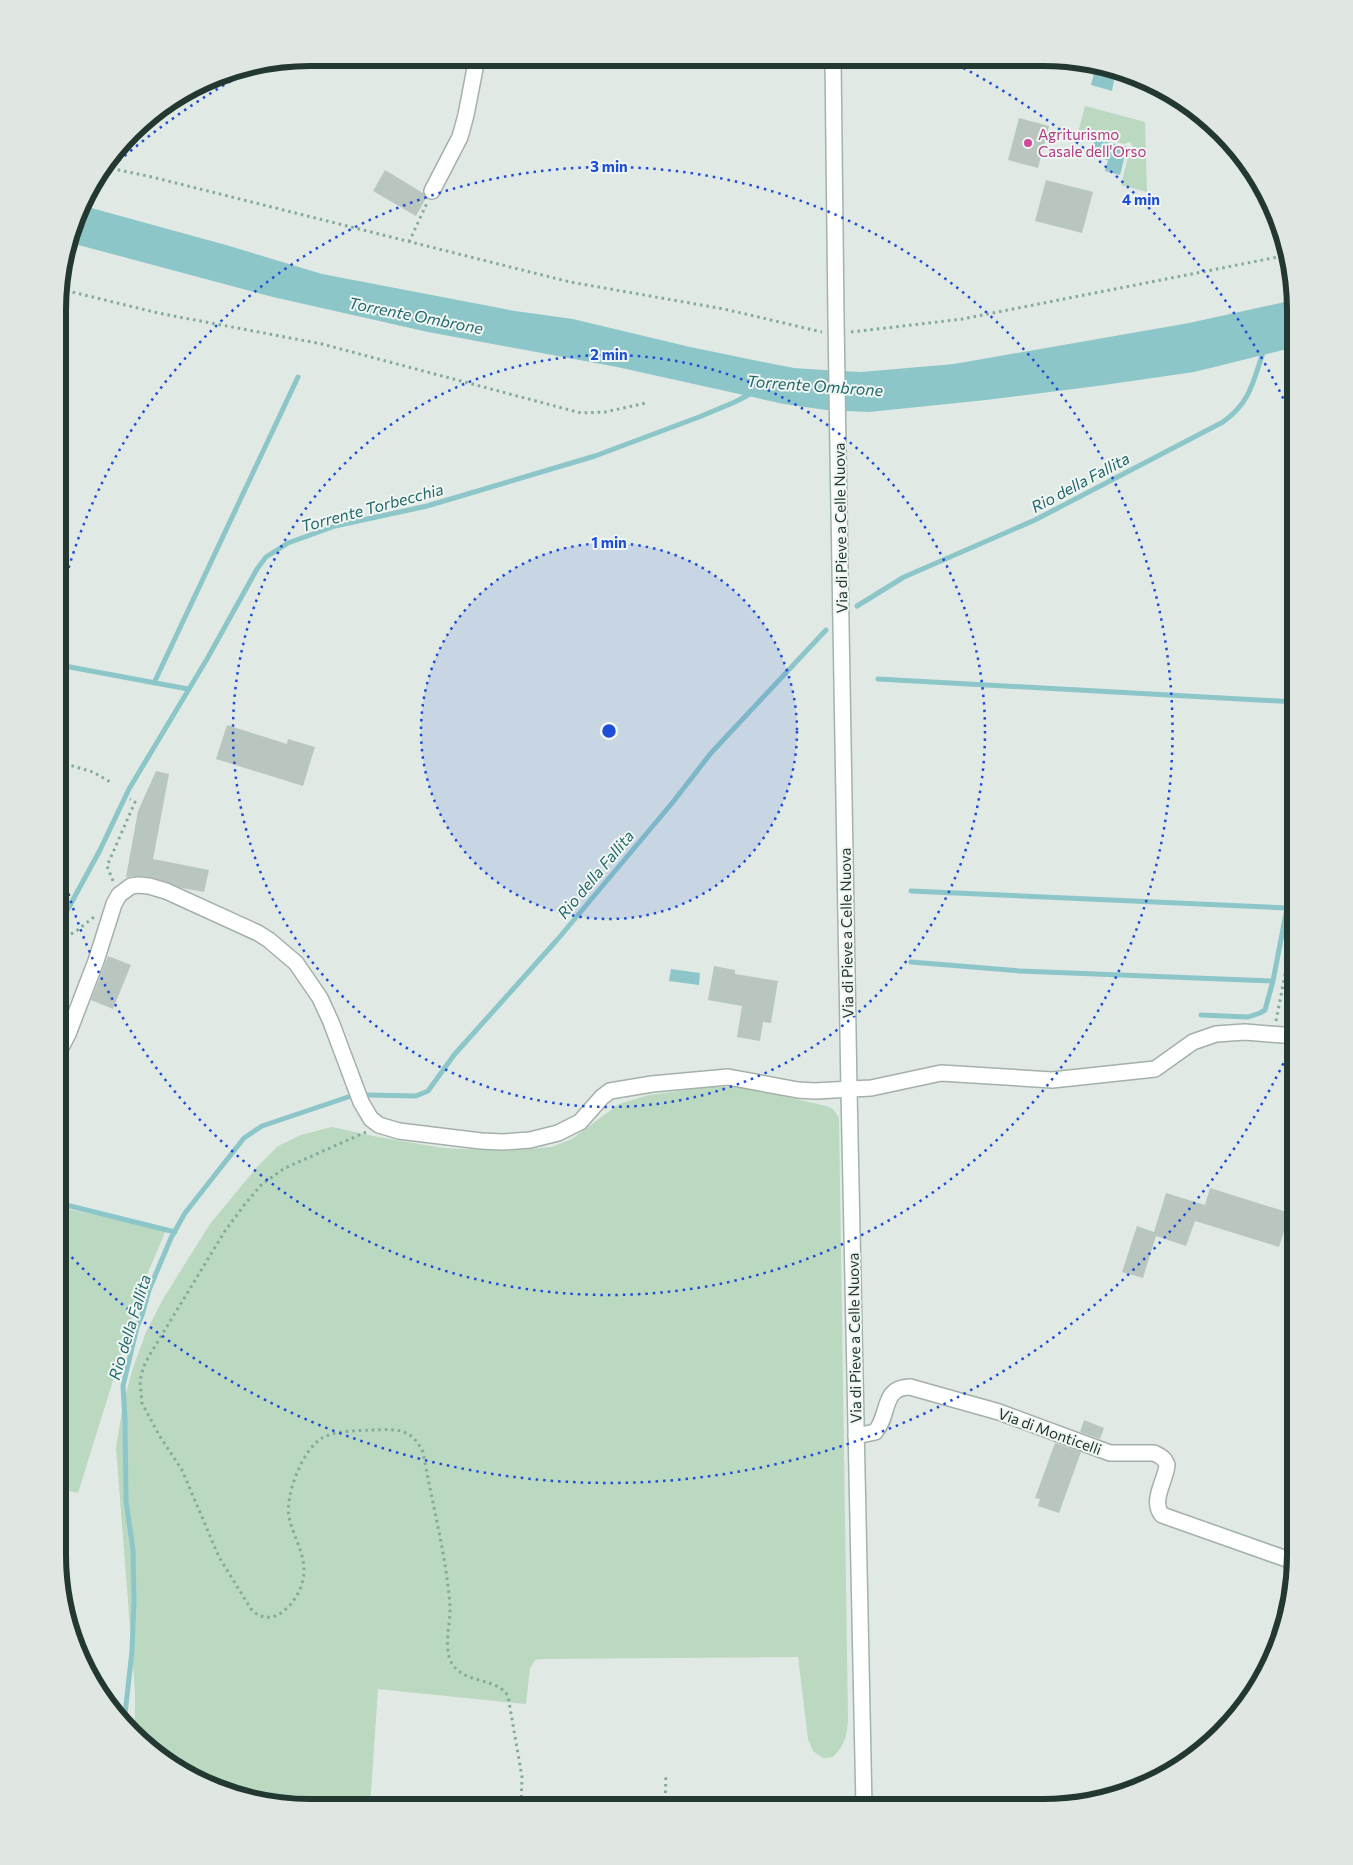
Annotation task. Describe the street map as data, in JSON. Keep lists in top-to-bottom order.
{
  "streets": {
    "street": ["Via di Pieve a Celle Nuova", "Via di Monticelli"]
  },
  "crossings": [
    ["Via di Pieve a Celle Nuova", "Via di Monticelli"]
  ],
  "water": ["Torrente Ombrone", "Rio della Fallita", "Torrente Torbecchia"],
  "places": ["Agriturismo Casale dell'Orso"],
  "rings": [
    "3 min",
    "4 min",
    "2 min",
    "1 min"
  ]
}
